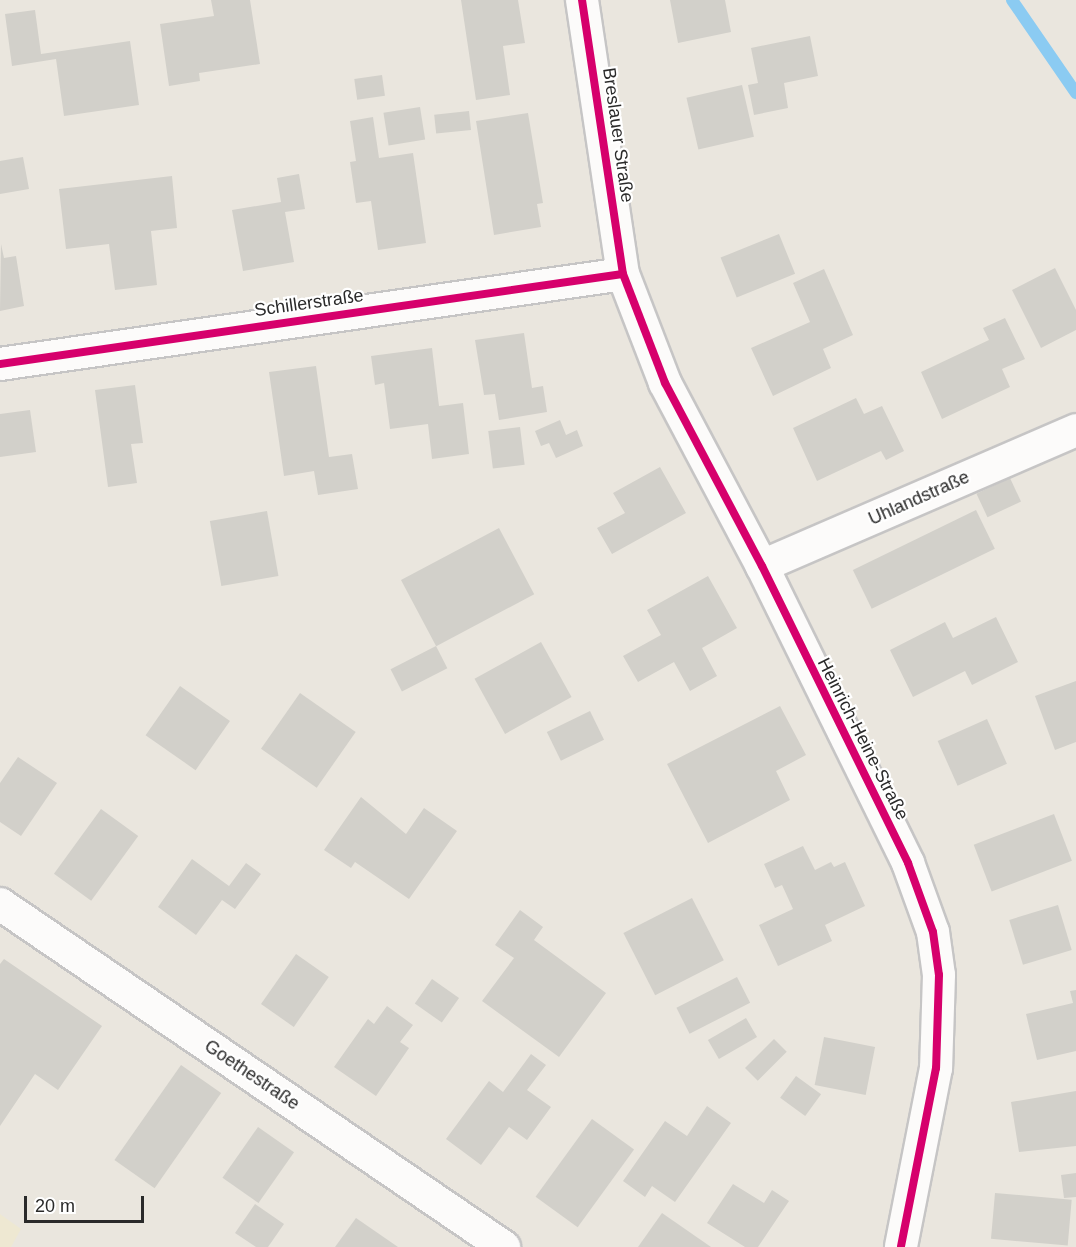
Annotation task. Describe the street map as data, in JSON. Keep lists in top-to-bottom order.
{
  "streets": {
    "street": [
      "Breslauer Straße",
      "Schillerstraße",
      "Uhlandstraße",
      "Heinrich-Heine-Straße",
      "Goethestraße"
    ]
  },
  "crossings": [
    ["Breslauer Straße", "Schillerstraße"],
    ["Breslauer Straße", "Heinrich-Heine-Straße"],
    ["Schillerstraße", "Heinrich-Heine-Straße"],
    ["Uhlandstraße", "Heinrich-Heine-Straße"]
  ],
  "scale_bar": "20 m"
}
